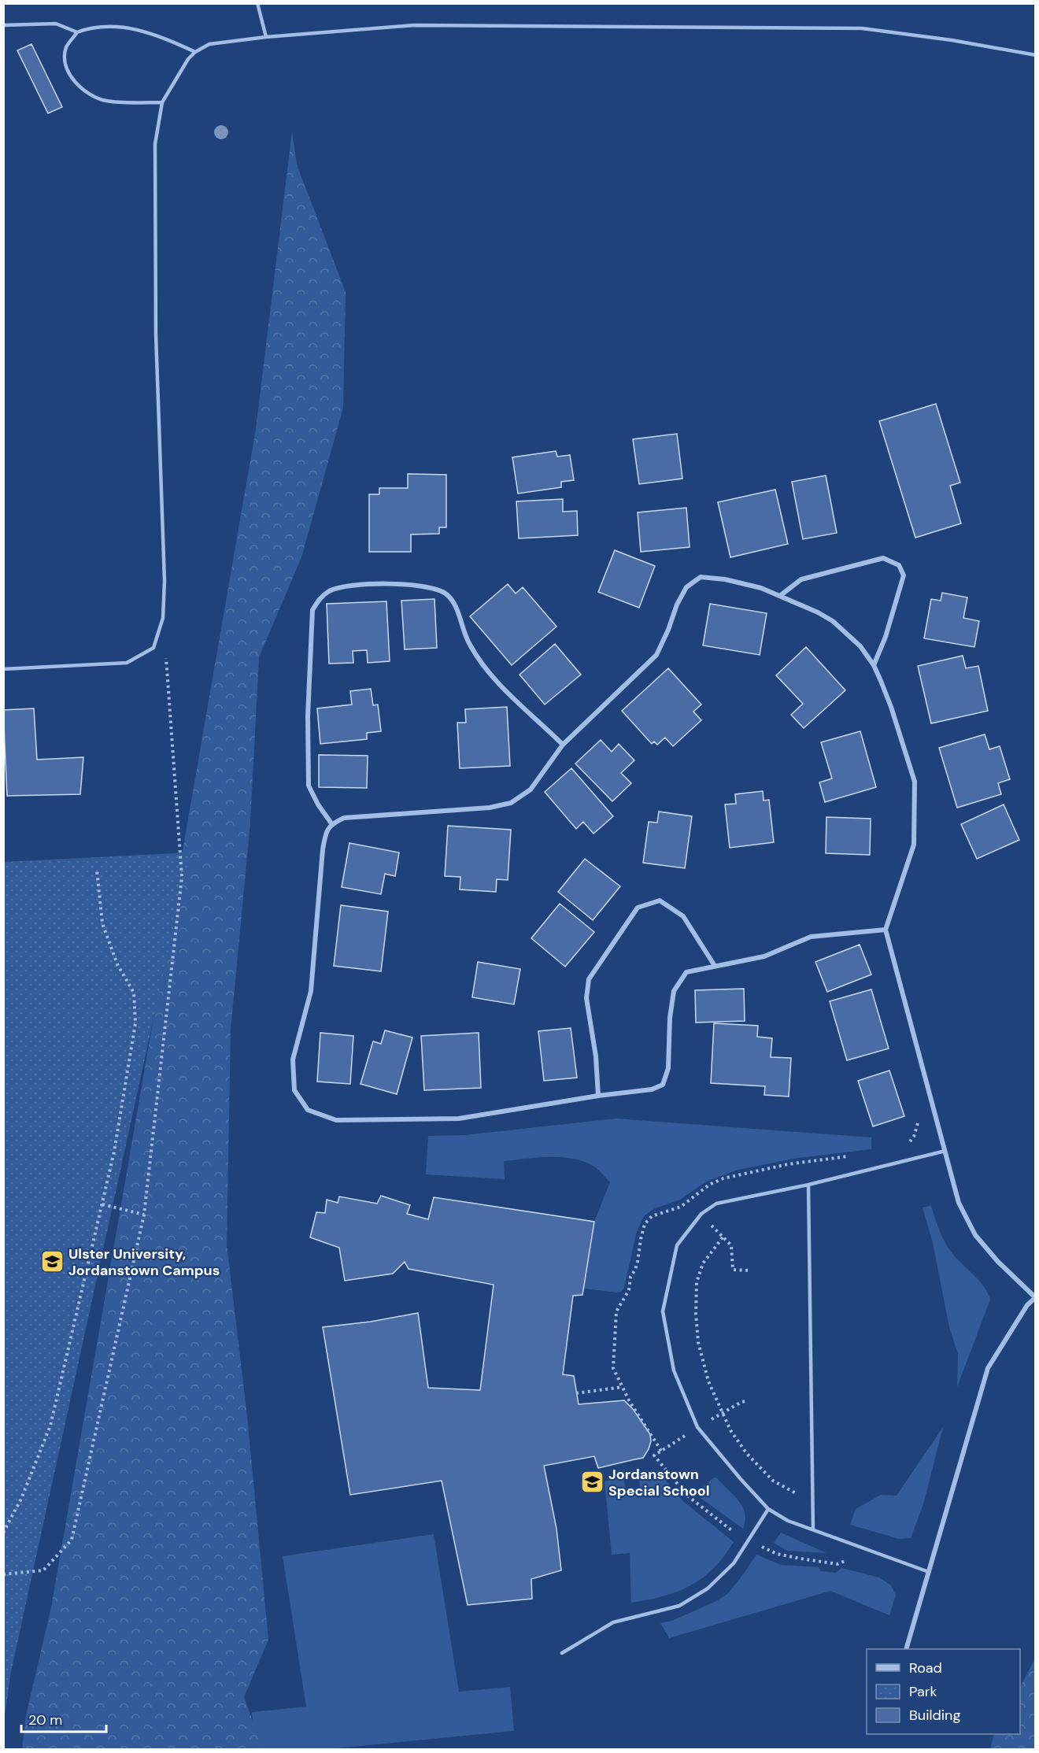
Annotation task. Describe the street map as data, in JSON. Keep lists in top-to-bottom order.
{
  "places": {
    "school or university": ["Ulster University, Jordanstown Campus", "Jordanstown Special School"]
  },
  "legend": ["Road", "Park", "Building"],
  "scale_bar": "20 m"
}
